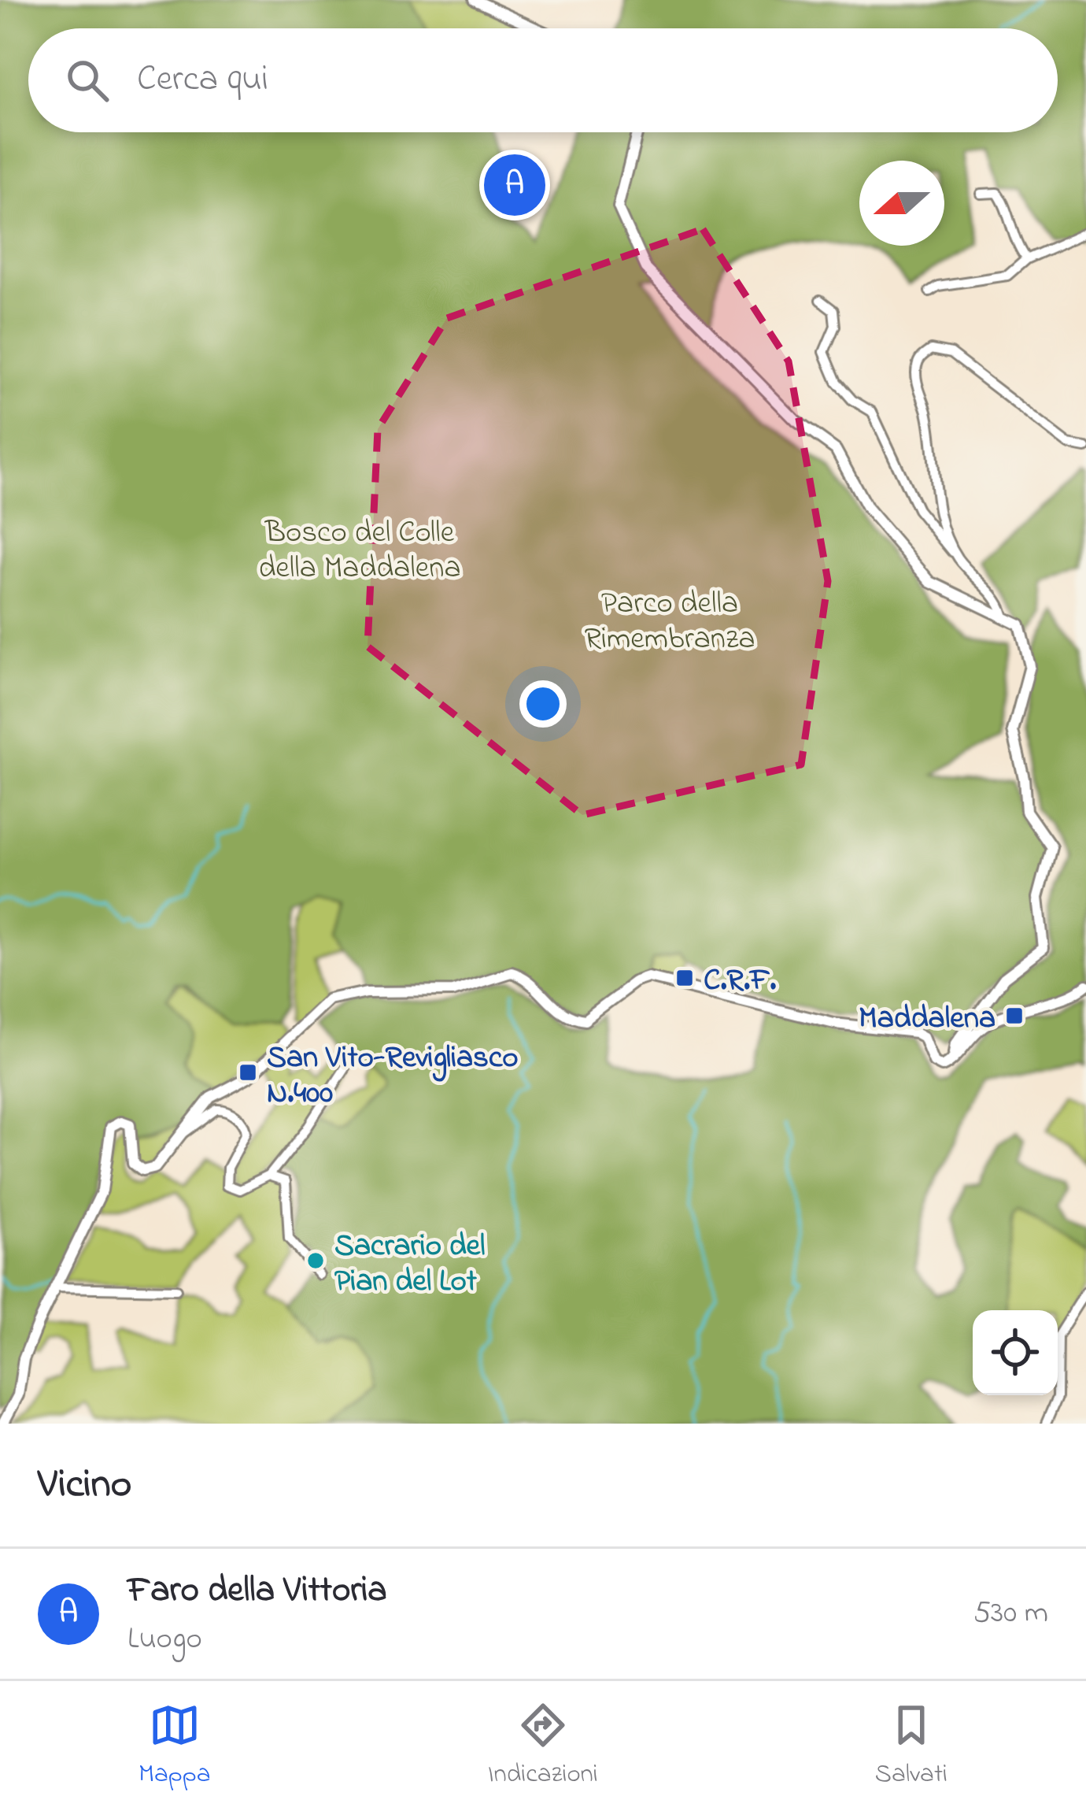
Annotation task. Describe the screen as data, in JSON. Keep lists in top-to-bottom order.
{
  "parks": ["Bosco del Colle della Maddalena", "Parco della Rimembranza"],
  "places": {
    "transit": ["C.R.F.", "Maddalena", "San Vito-Revigliasco N.400"],
    "other": ["Sacrario del Pian del Lot"]
  },
  "north": "left",
  "page": {
    "search": "Cerca qui",
    "pins": "A",
    "heading": "Vicino",
    "list": [
      {
        "mark": "A",
        "name": "Faro della Vittoria",
        "note": "Luogo",
        "value": "530 m"
      }
    ],
    "nav": ["Mappa", "Indicazioni", "Salvati"]
  }
}
